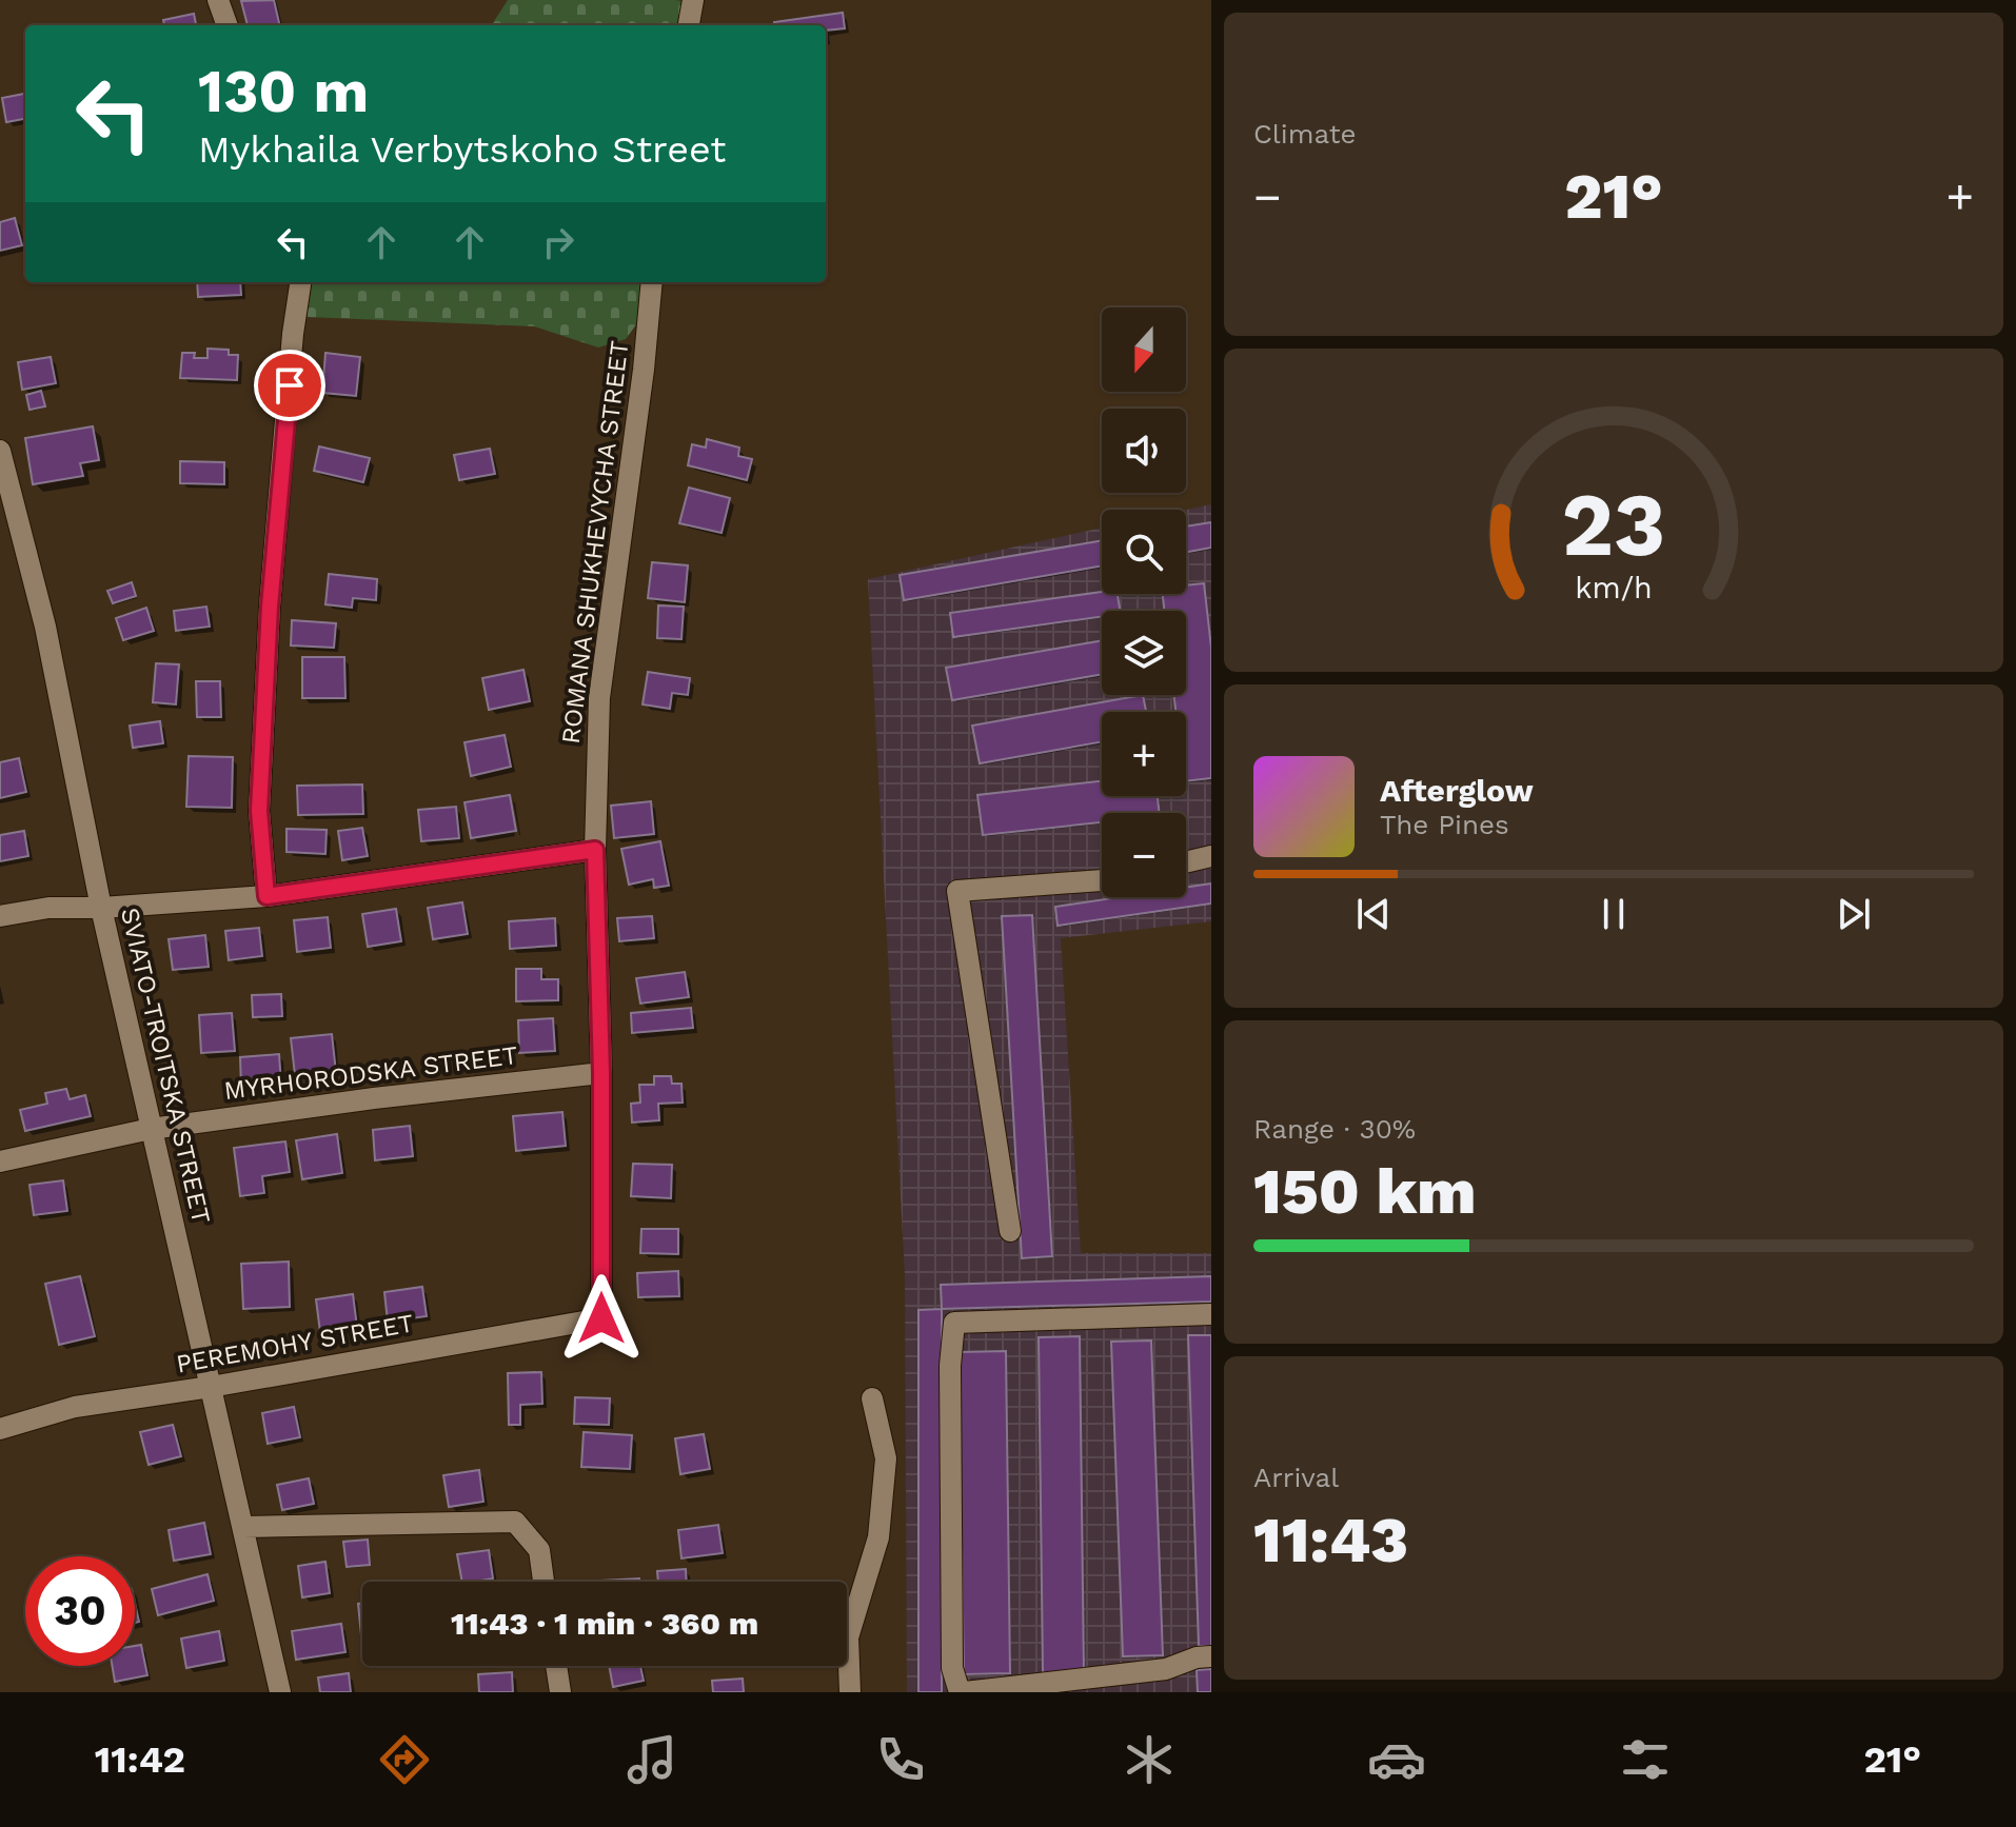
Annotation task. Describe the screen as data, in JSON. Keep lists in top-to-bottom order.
{
  "streets": {
    "street": [
      "ROMANA SHUKHEVYCHA STREET",
      "SVIATO-TROITSKA STREET",
      "MYRHORODSKA STREET",
      "PEREMOHY STREET"
    ]
  },
  "crossings": [
    ["ROMANA SHUKHEVYCHA STREET", "MYRHORODSKA STREET"],
    ["ROMANA SHUKHEVYCHA STREET", "PEREMOHY STREET"],
    ["SVIATO-TROITSKA STREET", "MYRHORODSKA STREET"],
    ["SVIATO-TROITSKA STREET", "PEREMOHY STREET"]
  ],
  "north": "bottom",
  "page": {
    "tile": [
      "Climate",
      ["Range · 30%", "150 km"],
      ["Arrival", "11:43"]
    ],
    "turn": ["130 m", "Mykhaila Verbytskoho Street"],
    "heat": ["−", "21°", "+"],
    "map_buttons": ["+", "−"],
    "song": ["Afterglow", "The Pines"],
    "limit": "30",
    "trip": "11:43 · 1 min · 360 m",
    "tabs": ["11:42", "21°"],
    "gauge": ["23", "km/h"]
  }
}
